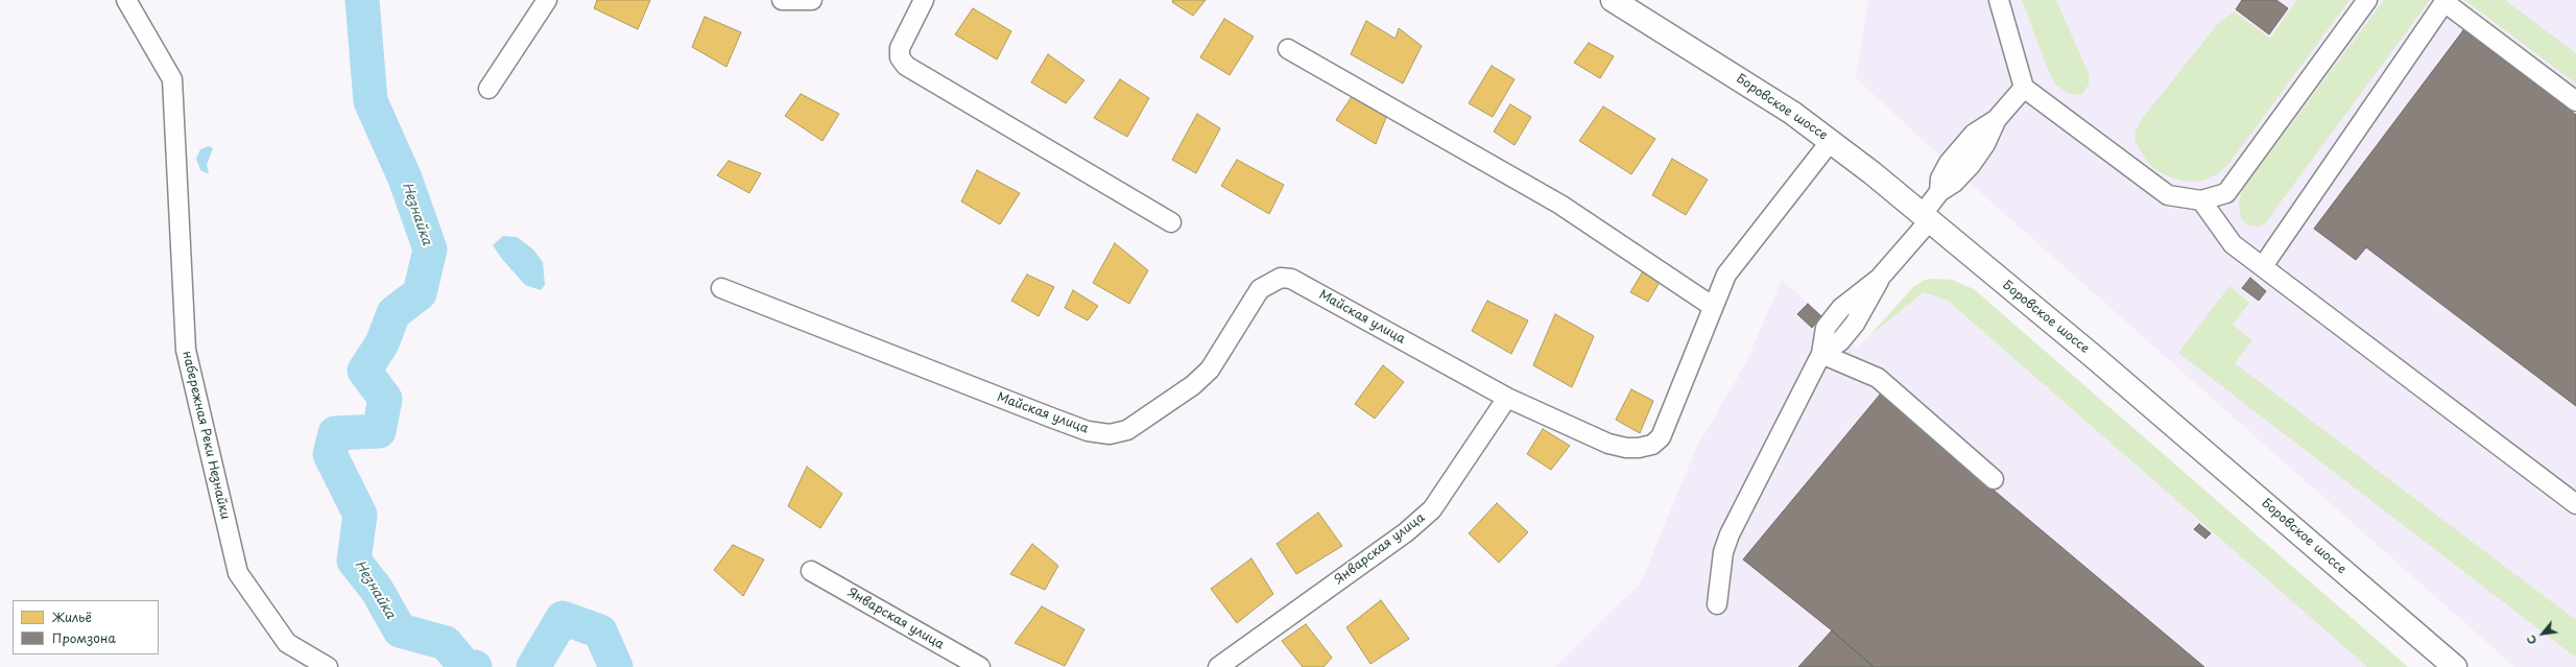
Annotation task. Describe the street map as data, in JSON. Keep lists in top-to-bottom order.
{
  "streets": {
    "main road": ["Боровское шоссе"],
    "street": ["Майская улица", "набережная Реки Незнайки", "Январская улица"]
  },
  "crossings": [
    ["Майская улица", "Январская улица"]
  ],
  "water": ["Незнайка"],
  "legend": ["Жильё", "Промзона"],
  "north": "bottom left"
}
